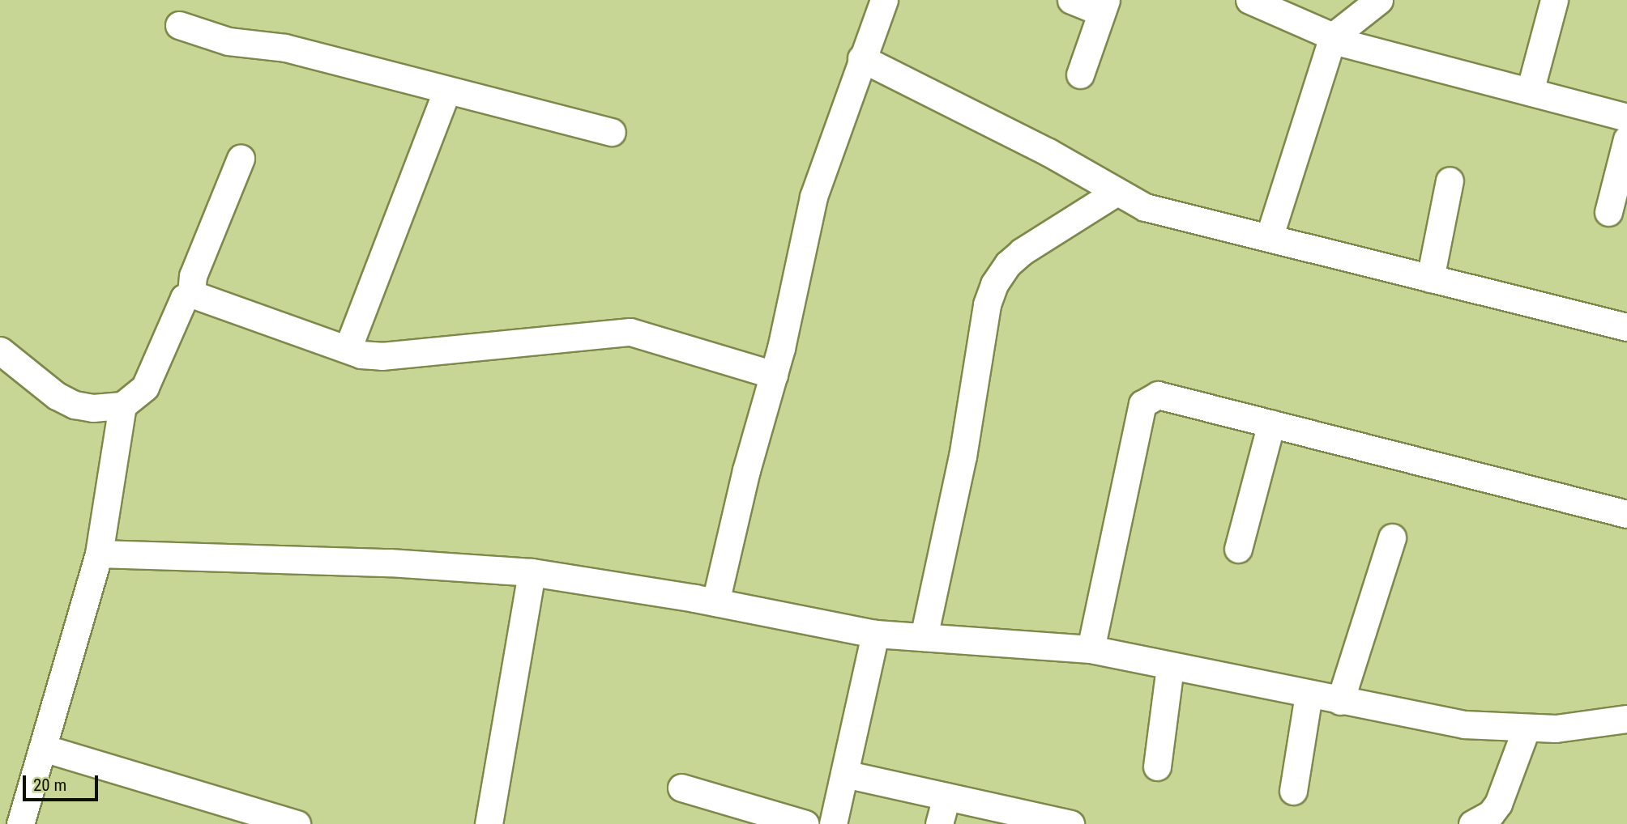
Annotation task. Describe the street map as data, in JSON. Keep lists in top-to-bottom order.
{
  "scale_bar": "20 m"
}
